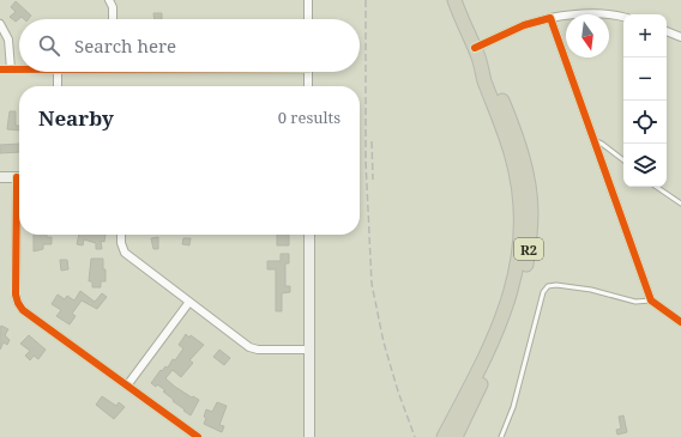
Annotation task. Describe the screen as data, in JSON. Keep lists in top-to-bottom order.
{
  "streets": {
    "highway": ["R2"]
  },
  "north": "bottom",
  "page": {
    "map_buttons": ["+", "−"],
    "search": "Search here",
    "heading": ["Nearby", "0 results"]
  }
}
